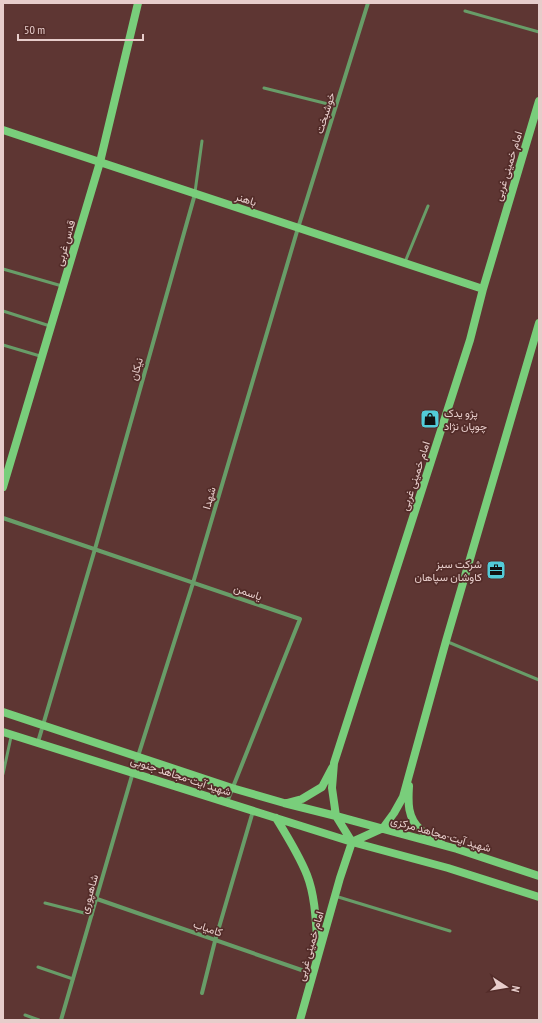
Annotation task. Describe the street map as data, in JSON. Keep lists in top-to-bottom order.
{
  "streets": {
    "main road": [
      "امام خمینی غربی",
      "باهنر",
      "قدس غربی",
      "شهید آیت-مجاهد جنوبی",
      "شهید آیت-مجاهد مرکزی"
    ],
    "street": [
      "خوشبخت",
      "نیکان",
      "شهدا",
      "یاسمن",
      "شاهپوری",
      "کامیاب"
    ]
  },
  "crossings": [
    ["خوشبخت", "باهنر"],
    ["خوشبخت", "شهدا"],
    ["امام خمینی غربی", "باهنر"],
    ["امام خمینی غربی", "شهید آیت-مجاهد جنوبی"],
    ["امام خمینی غربی", "شهید آیت-مجاهد مرکزی"],
    ["امام خمینی غربی", "کامیاب"],
    ["باهنر", "قدس غربی"],
    ["باهنر", "نیکان"],
    ["باهنر", "شهدا"],
    ["نیکان", "یاسمن"],
    ["نیکان", "شهید آیت-مجاهد جنوبی"],
    ["شهدا", "یاسمن"],
    ["شهدا", "شهید آیت-مجاهد جنوبی"],
    ["شهدا", "شاهپوری"],
    ["یاسمن", "شهید آیت-مجاهد جنوبی"],
    ["شهید آیت-مجاهد جنوبی", "شهید آیت-مجاهد مرکزی"],
    ["شهید آیت-مجاهد جنوبی", "شاهپوری"],
    ["شاهپوری", "کامیاب"]
  ],
  "places": {
    "shop": ["پژو یدک چوپان نژاد"],
    "office": ["شرکت سبز کاوشان سپاهان"]
  },
  "scale_bar": "50 m",
  "north": "right"
}
